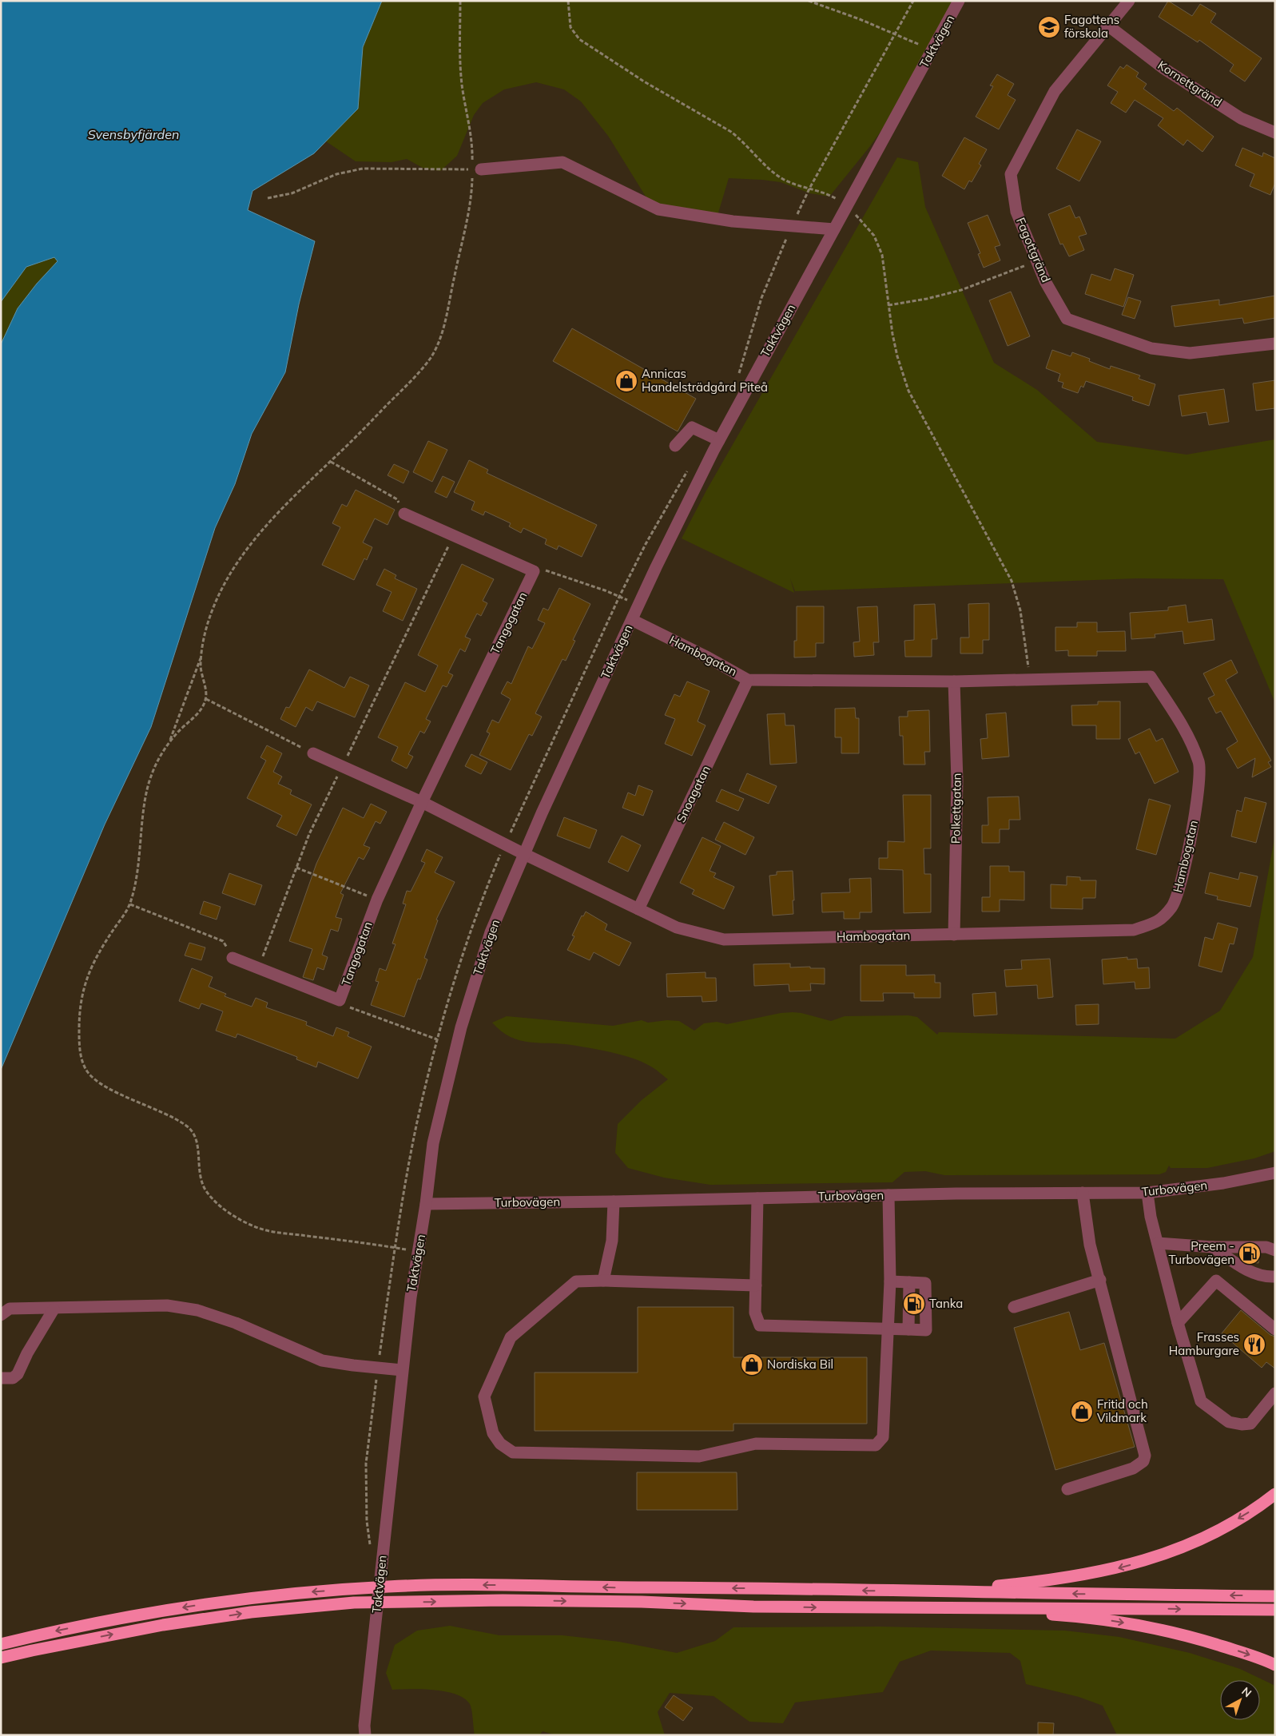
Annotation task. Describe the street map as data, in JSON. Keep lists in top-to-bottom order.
{
  "streets": {
    "street": [
      "Taktvägen",
      "Kornettgränd",
      "Fagottgränd",
      "Tangogatan",
      "Hambogatan",
      "Snoagatan",
      "Polkettgatan",
      "Turbovägen"
    ]
  },
  "crossings": [
    ["Taktvägen", "Hambogatan"],
    ["Taktvägen", "Turbovägen"],
    ["Kornettgränd", "Fagottgränd"],
    ["Hambogatan", "Snoagatan"],
    ["Hambogatan", "Polkettgatan"]
  ],
  "water": ["Svensbyfjärden"],
  "places": {
    "school or university": ["Fagottens förskola"],
    "shop": ["Annicas Handelsträdgård Piteå", "Nordiska Bil", "Fritid och Vildmark"],
    "fuel station": ["Preem - Turbovägen", "Tanka"],
    "restaurant": ["Frasses Hamburgare"]
  },
  "north": "top right"
}
